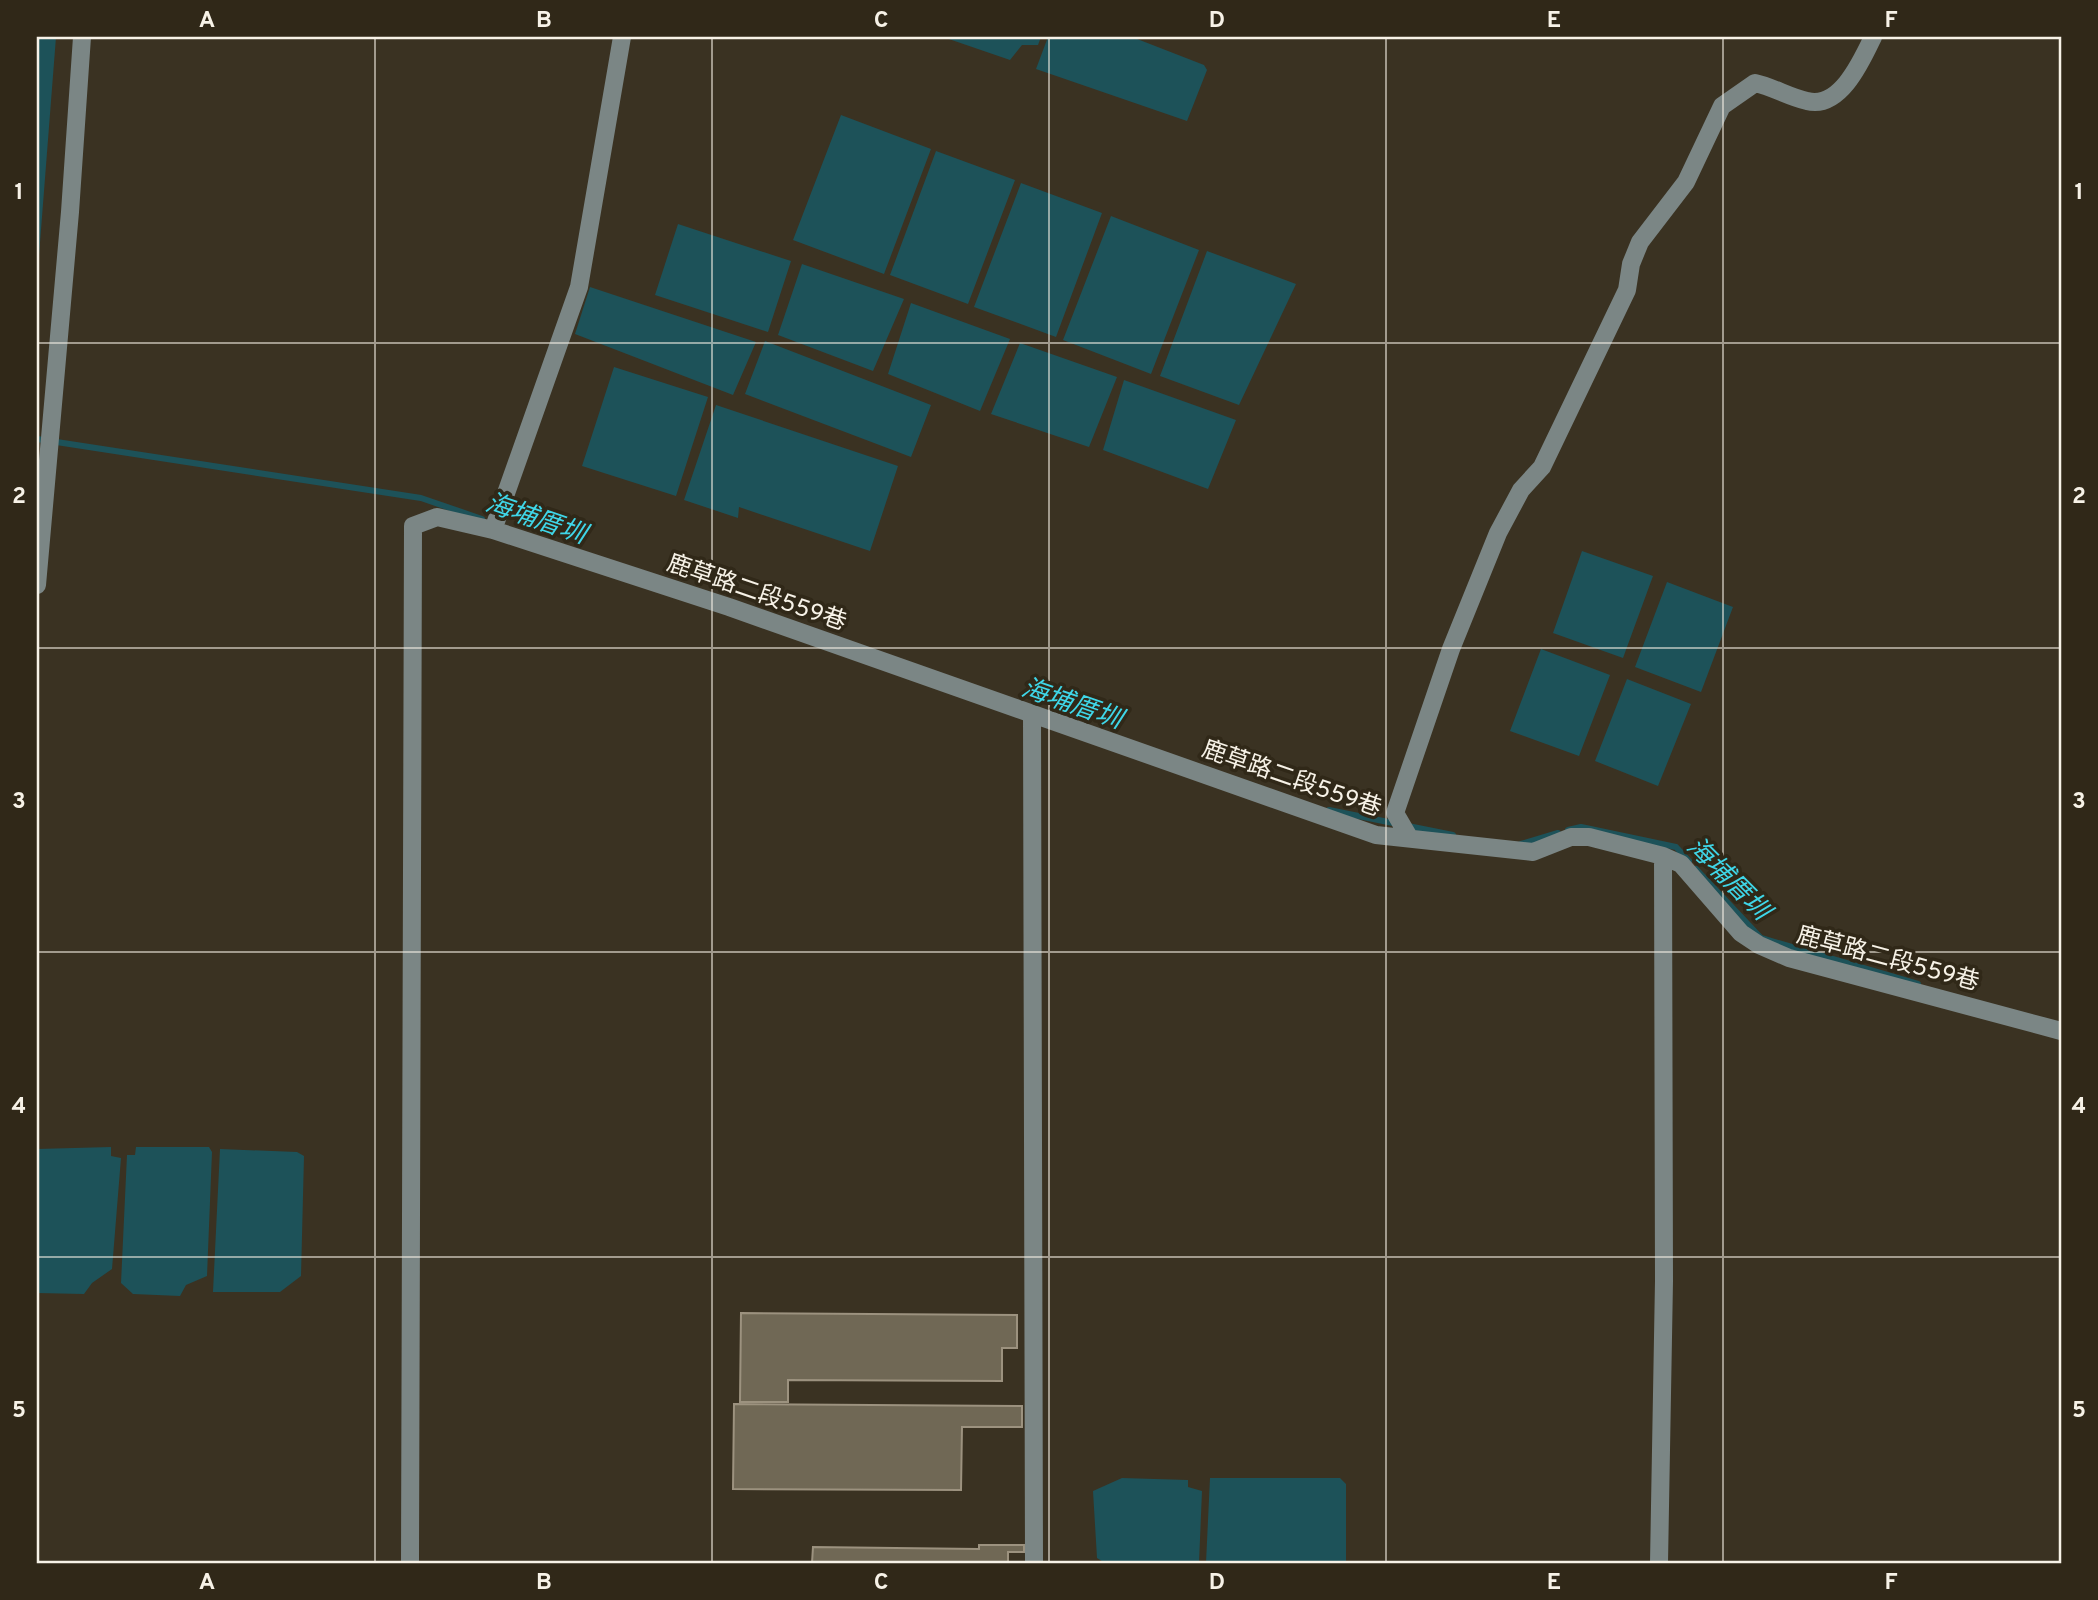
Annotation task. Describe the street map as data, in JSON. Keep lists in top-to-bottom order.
{
  "streets": {
    "street": ["鹿草路二段559巷"]
  },
  "water": ["海埔厝圳"],
  "grid": {
    "columns": [
      "A",
      "B",
      "C",
      "D",
      "E",
      "F"
    ],
    "rows": [
      "1",
      "2",
      "3",
      "4",
      "5"
    ]
  }
}
